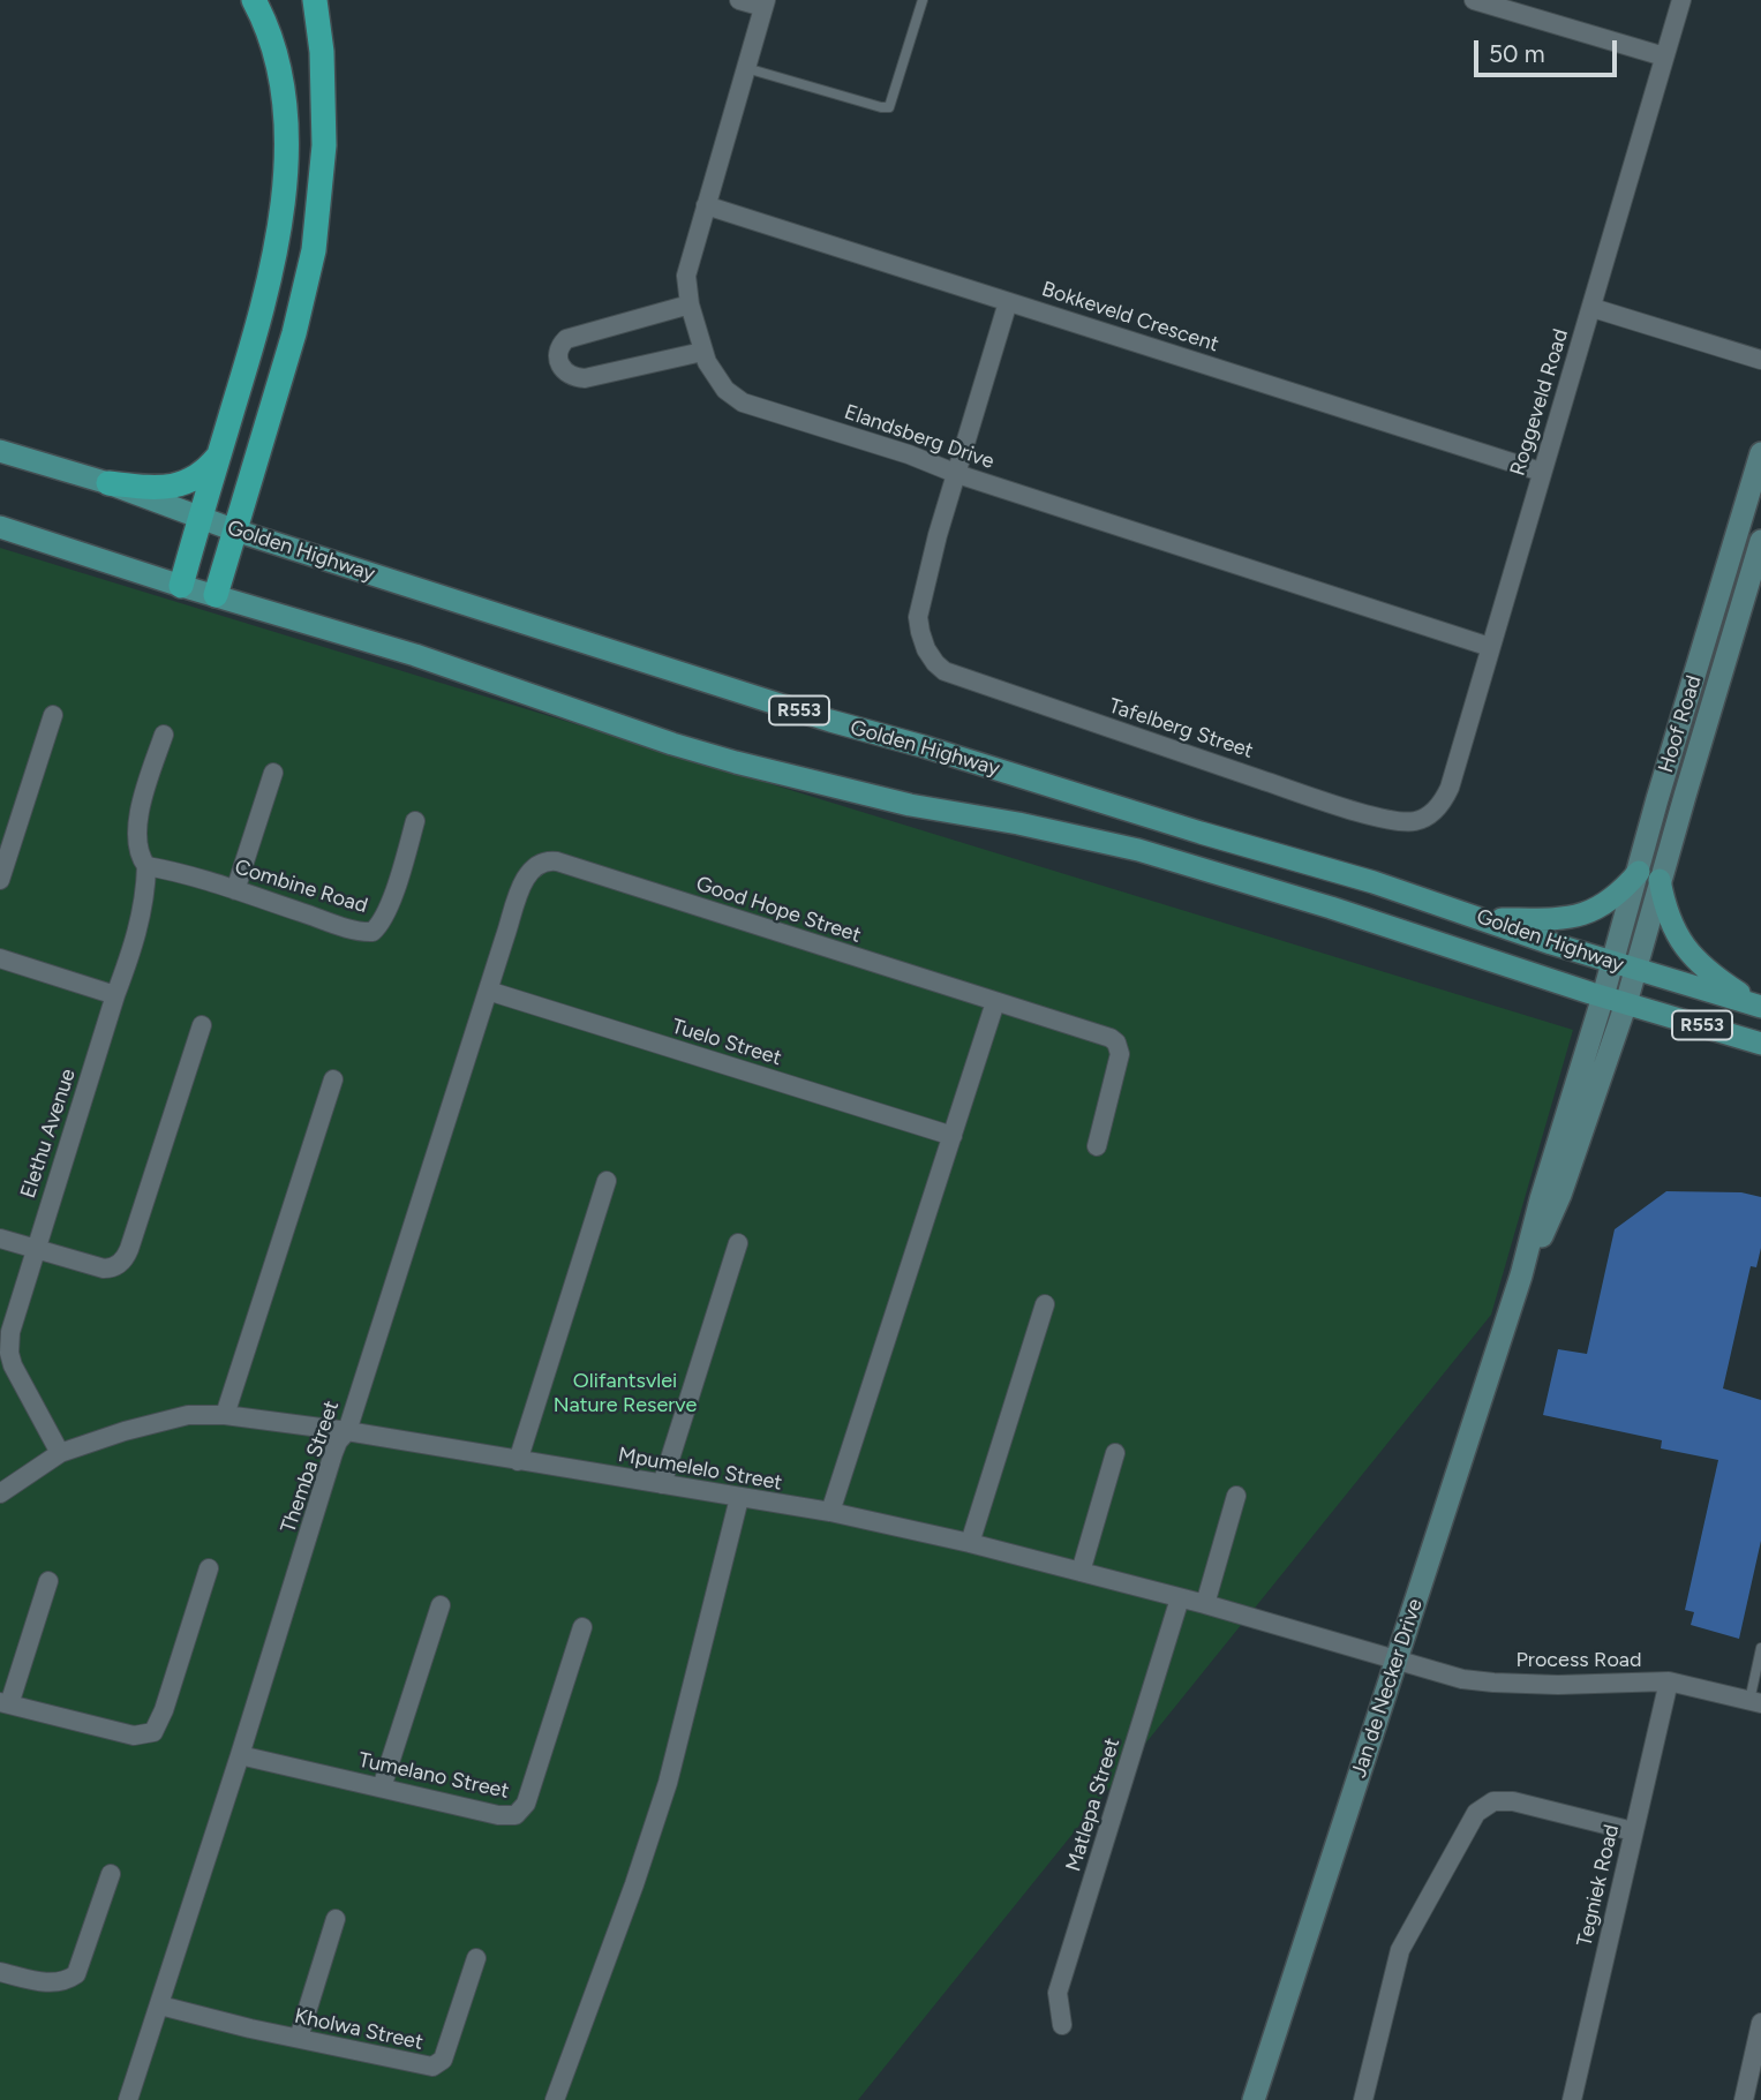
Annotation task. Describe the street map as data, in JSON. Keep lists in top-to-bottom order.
{
  "streets": {
    "main road": [
      "Golden Highway",
      "R553",
      "Hoof Road",
      "Jan de Necker Drive"
    ],
    "street": [
      "Bokkeveld Crescent",
      "Roggeveld Road",
      "Elandsberg Drive",
      "Tafelberg Street",
      "Combine Road",
      "Good Hope Street",
      "Tuelo Street",
      "Elethu Avenue",
      "Themba Street",
      "Mpumelelo Street",
      "Process Road",
      "Tumelano Street",
      "Matlepa Street",
      "Tegniek Road",
      "Kholwa Street"
    ]
  },
  "crossings": [
    ["Bokkeveld Crescent", "Roggeveld Road"],
    ["Bokkeveld Crescent", "Elandsberg Drive"],
    ["Roggeveld Road", "Elandsberg Drive"],
    ["Roggeveld Road", "Tafelberg Street"],
    ["Elandsberg Drive", "Tafelberg Street"],
    ["Golden Highway", "Hoof Road"],
    ["Golden Highway", "Jan de Necker Drive"],
    ["Hoof Road", "Jan de Necker Drive"],
    ["Combine Road", "Elethu Avenue"],
    ["Good Hope Street", "Themba Street"],
    ["Tuelo Street", "Themba Street"],
    ["Elethu Avenue", "Mpumelelo Street"],
    ["Themba Street", "Mpumelelo Street"],
    ["Themba Street", "Tumelano Street"],
    ["Themba Street", "Kholwa Street"],
    ["Mpumelelo Street", "Process Road"],
    ["Mpumelelo Street", "Jan de Necker Drive"],
    ["Mpumelelo Street", "Matlepa Street"],
    ["Process Road", "Jan de Necker Drive"],
    ["Process Road", "Tegniek Road"]
  ],
  "parks": ["Olifantsvlei Nature Reserve"],
  "scale_bar": "50 m"
}
